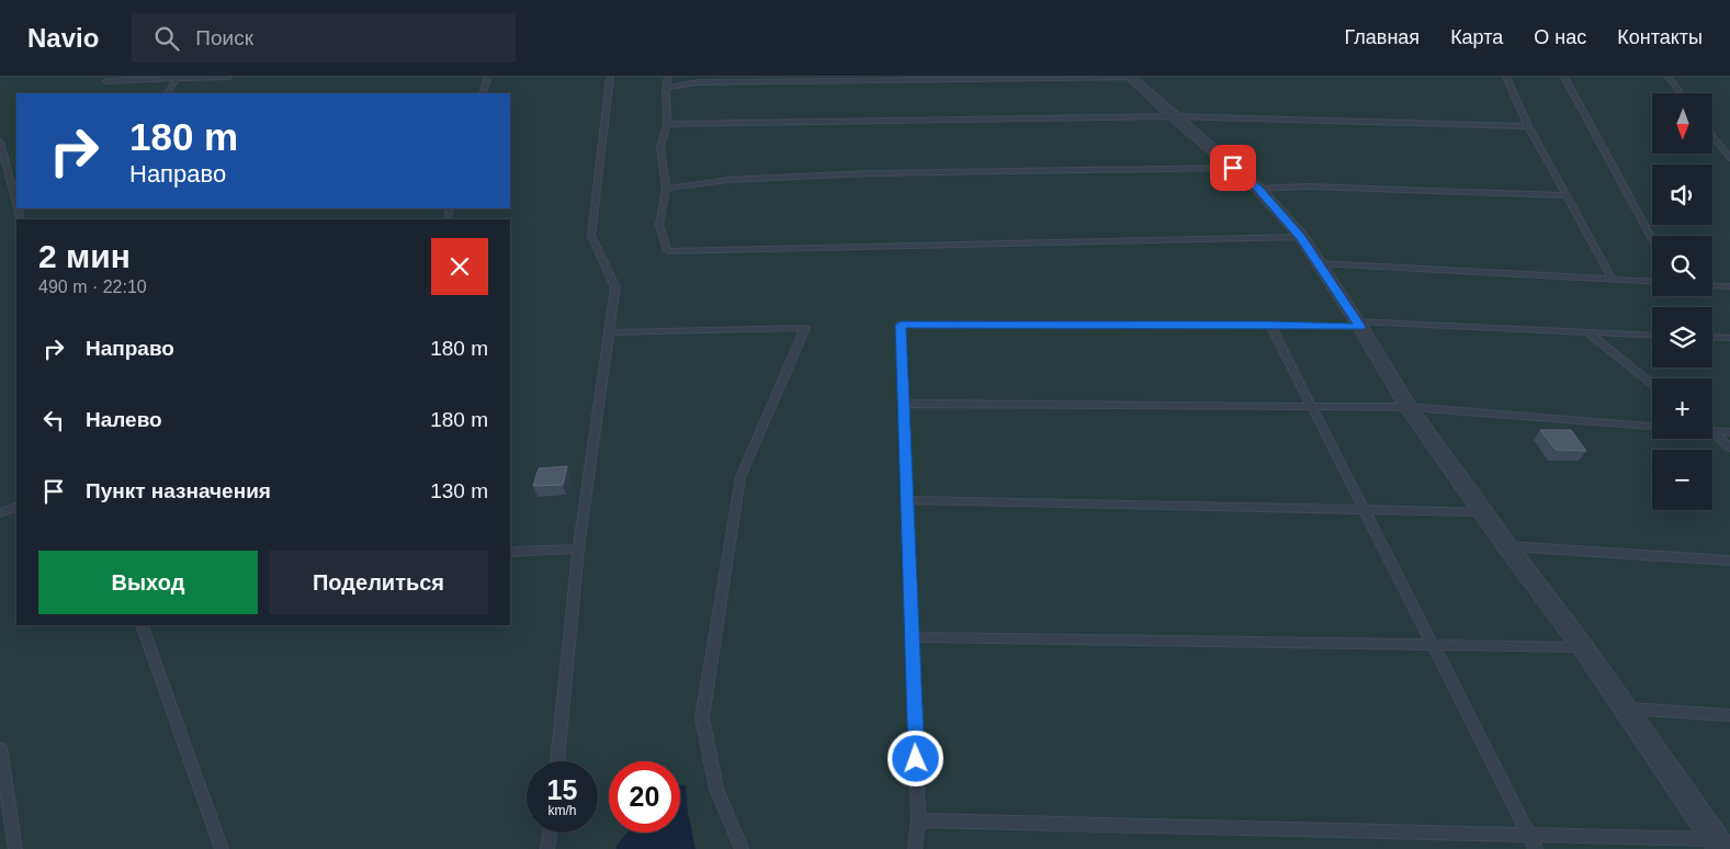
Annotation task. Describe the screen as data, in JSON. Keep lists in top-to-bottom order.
{
  "north": "bottom",
  "page": {
    "header": "Navio",
    "search": "Поиск",
    "nav": [
      "Главная",
      "Карта",
      "О нас",
      "Контакты"
    ],
    "map_buttons": ["+", "−"],
    "turn": ["180 m", "Направо"],
    "heading": ["2 мин", "490 m · 22:10"],
    "list": [
      {
        "name": "Направо",
        "value": "180 m"
      },
      {
        "name": "Налево",
        "value": "180 m"
      },
      {
        "name": "Пункт назначения",
        "value": "130 m"
      }
    ],
    "buttons": ["Выход", "Поделиться"],
    "speed": "15 km/h",
    "limit": "20"
  }
}
